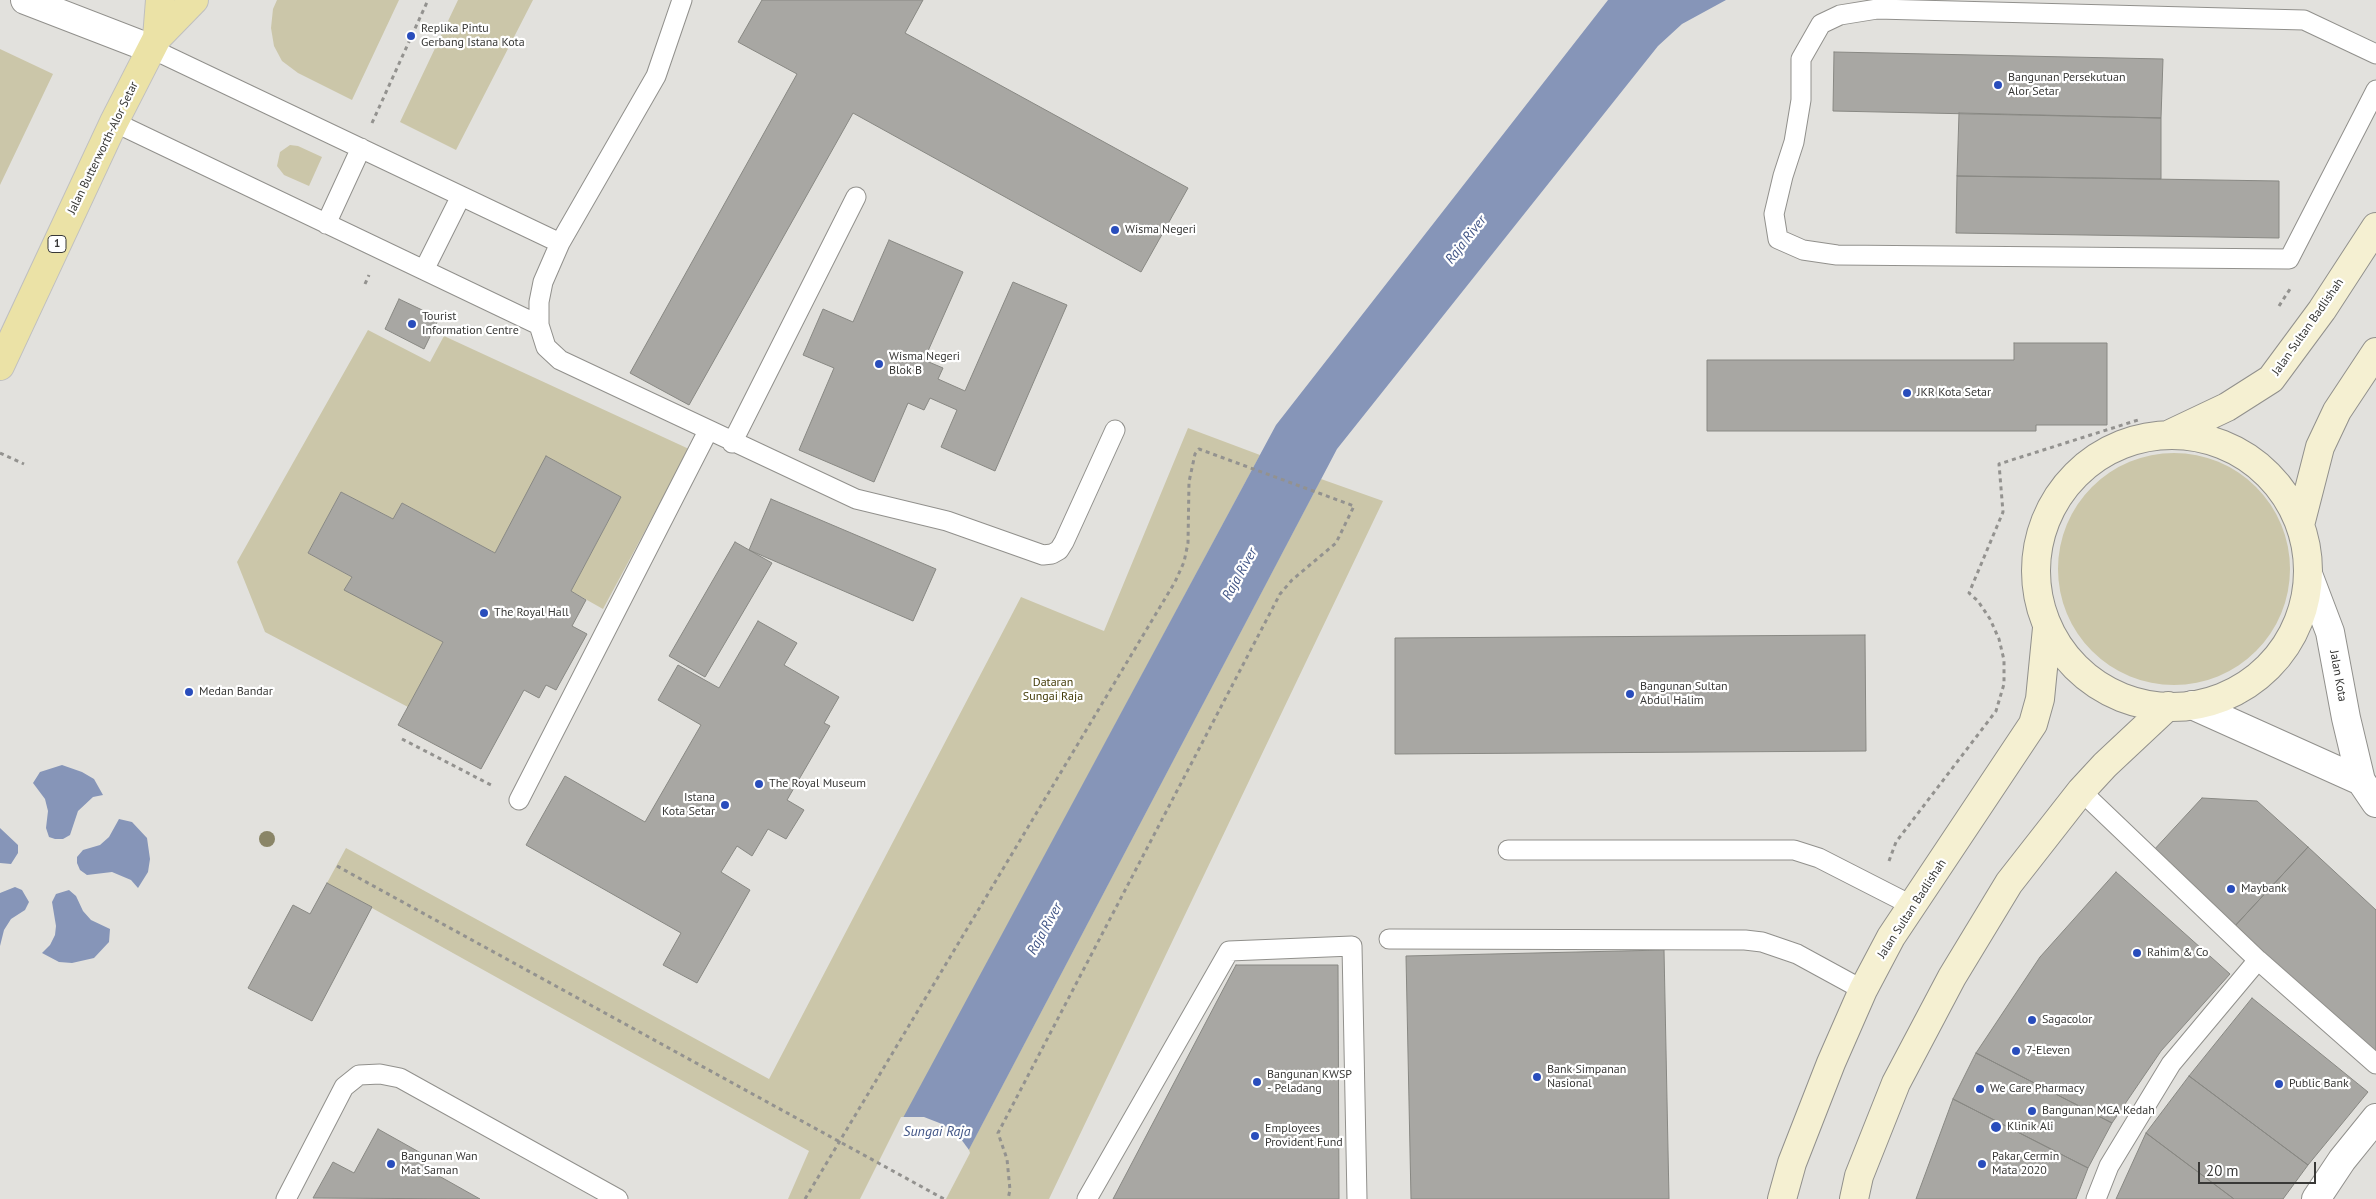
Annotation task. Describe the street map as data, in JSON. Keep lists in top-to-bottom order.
{
  "streets": {
    "main road": ["Jalan Butterworth-Alor Setar", "1", "Jalan Sultan Badlishah"],
    "street": ["Jalan Kota"]
  },
  "crossings": [
    ["Jalan Butterworth-Alor Setar", "1"]
  ],
  "water": ["Raja River", "Sungai Raja"],
  "parks": ["Dataran Sungai Raja"],
  "places": [
    "Replika Pintu Gerbang Istana Kota",
    "Bangunan Persekutuan Alor Setar",
    "Wisma Negeri",
    "Tourist Information Centre",
    "Wisma Negeri Blok B",
    "JKR Kota Setar",
    "The Royal Hall",
    "Medan Bandar",
    "Bangunan Sultan Abdul Halim",
    "The Royal Museum",
    "Istana Kota Setar",
    "Maybank",
    "Rahim & Co",
    "Sagacolor",
    "7-Eleven",
    "Bank Simpanan Nasional",
    "Bangunan KWSP - Peladang",
    "Public Bank",
    "We Care Pharmacy",
    "Bangunan MCA Kedah",
    "Klinik Ali",
    "Employees Provident Fund",
    "Bangunan Wan Mat Saman",
    "Pakar Cermin Mata 2020"
  ],
  "scale_bar": "20 m"
}
